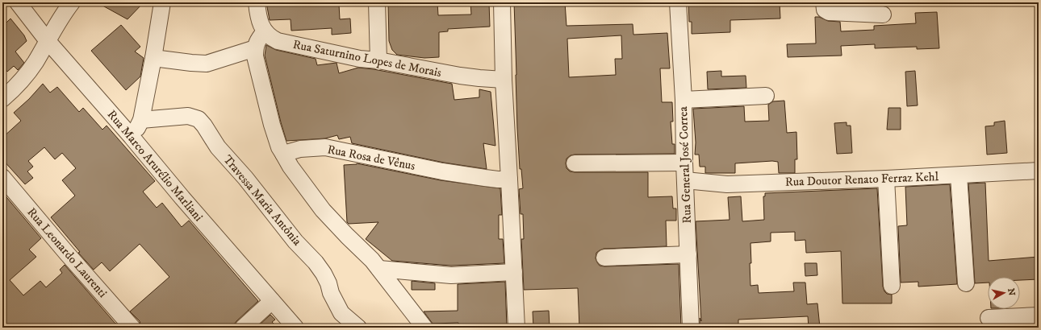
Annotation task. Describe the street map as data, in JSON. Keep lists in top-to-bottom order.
{
  "streets": {
    "street": [
      "Rua Saturnino Lopes de Morais",
      "Rua Rosa de Vênus",
      "Rua General José Correa",
      "Rua Marco Arurélio Marliani",
      "Rua Doutor Renato Ferraz Kehl",
      "Travessa Maria Antônia",
      "Rua Leonardo Laurenti"
    ]
  },
  "crossings": [
    ["Rua General José Correa", "Rua Doutor Renato Ferraz Kehl"]
  ],
  "north": "right"
}
